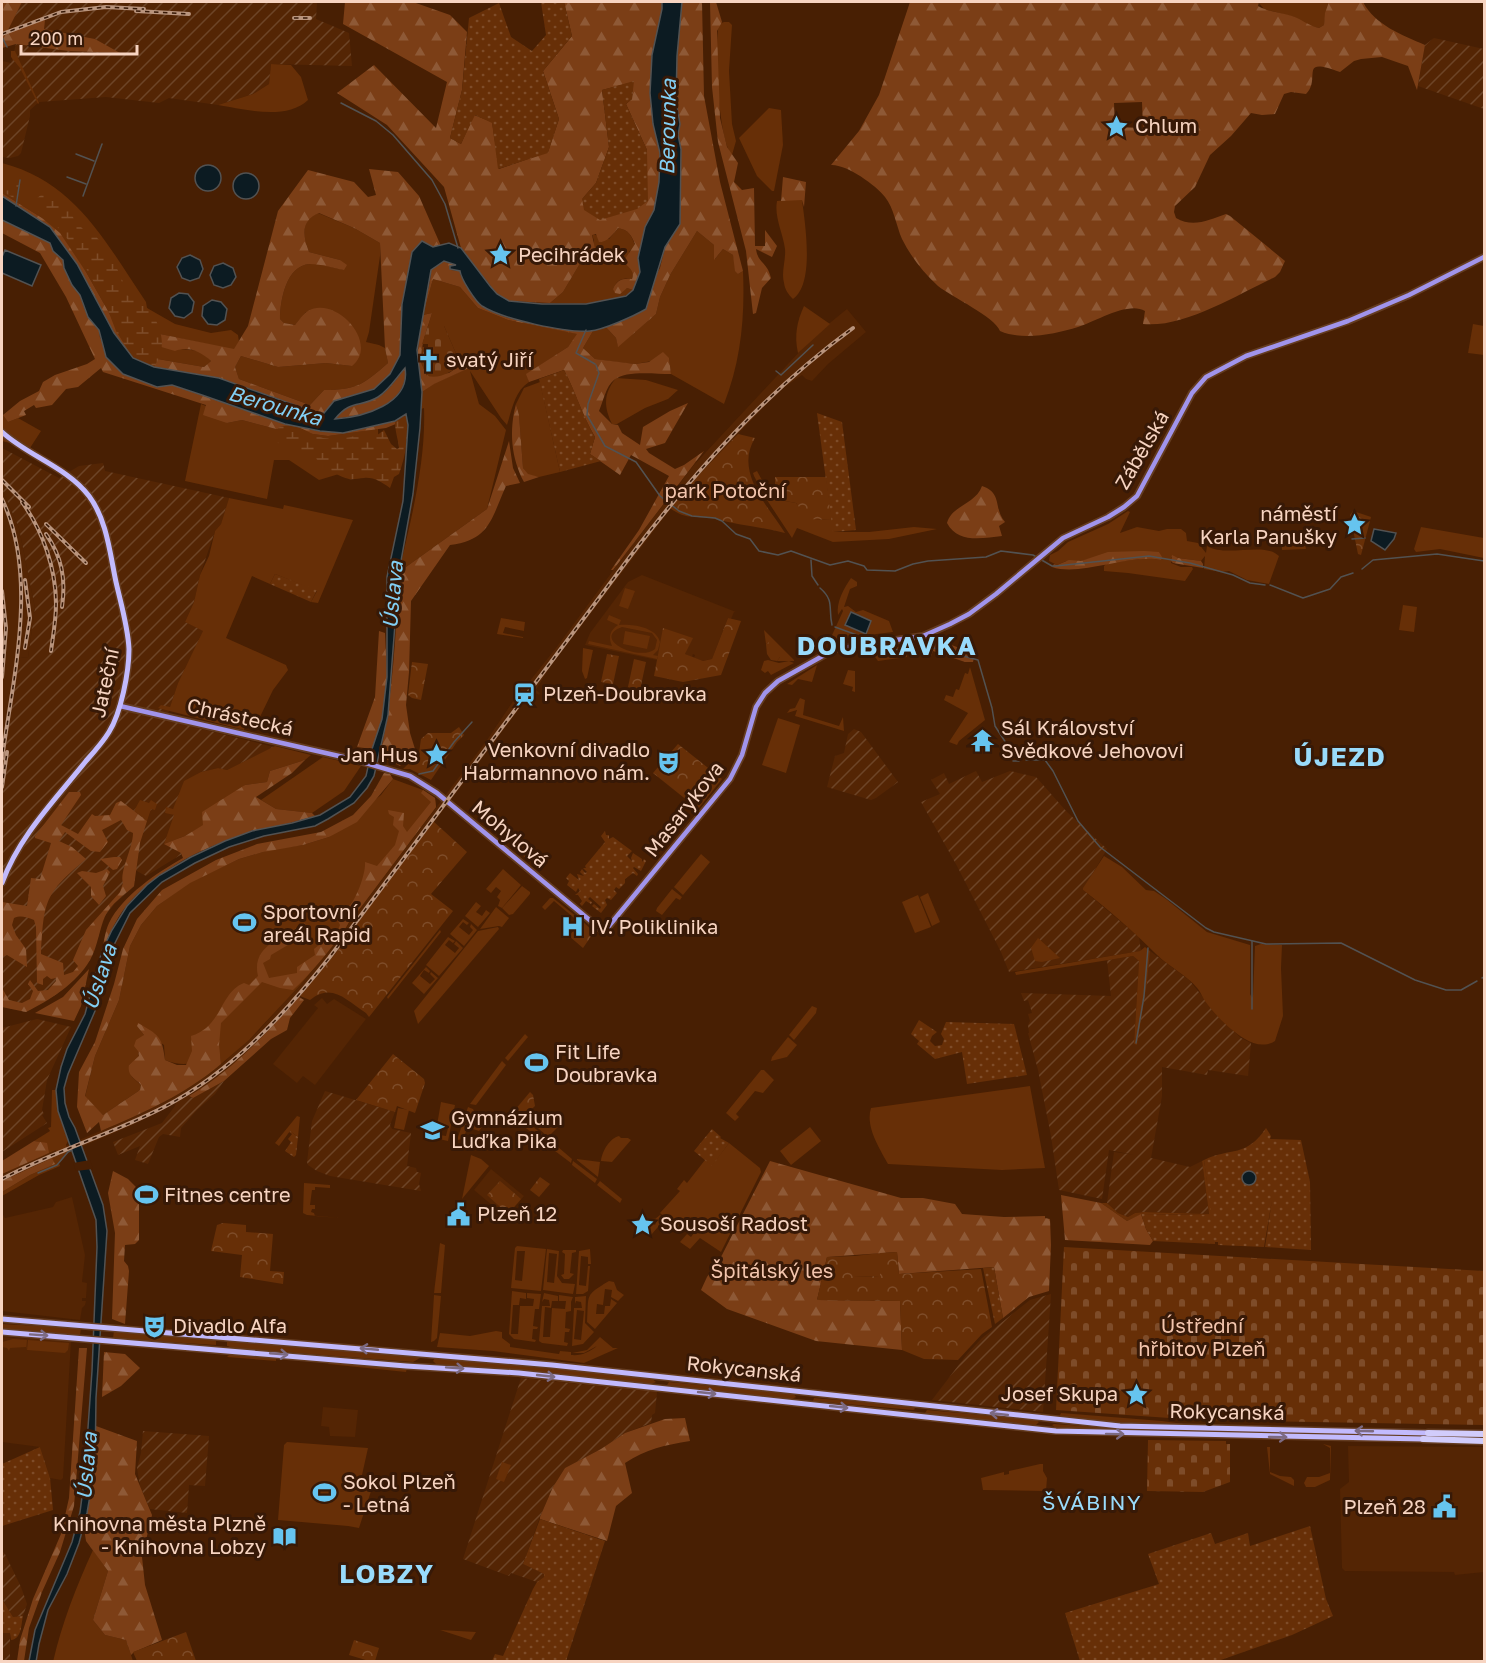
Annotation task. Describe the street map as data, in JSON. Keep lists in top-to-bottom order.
{
  "streets": {
    "highway": ["Rokycanská"],
    "main road": [
      "Zábělská",
      "Jateční",
      "Chrástecká",
      "Masarykova",
      "Mohylová"
    ]
  },
  "crossings": [
    ["Zábělská", "Masarykova"],
    ["Jateční", "Chrástecká"],
    ["Chrástecká", "Mohylová"],
    ["Masarykova", "Mohylová"]
  ],
  "districts": [
    "DOUBRAVKA",
    "ÚJEZD",
    "ŠVÁBINY",
    "LOBZY"
  ],
  "water": ["Berounka", "Úslava"],
  "parks": ["park Potoční", "Špitálský les", "Ústřední hřbitov Plzeň"],
  "places": {
    "place": [
      "Chlum",
      "Pecihrádek",
      "náměstí Karla Panušky",
      "Jan Hus",
      "Sousoší Radost",
      "Josef Skupa"
    ],
    "church": ["svatý Jiří"],
    "station": ["Plzeň-Doubravka"],
    "temple": ["Sál Království Svědkové Jehovovi"],
    "theatre": ["Venkovní divadlo Habrmannovo nám.", "Divadlo Alfa"],
    "sports": [
      "Sportovní areál Rapid",
      "Fit Life Doubravka",
      "Fitnes centre",
      "Sokol Plzeň - Letná"
    ],
    "hospital": ["IV. Poliklinika"],
    "school or university": ["Gymnázium Luďka Pika"],
    "public building": ["Plzeň 12", "Plzeň 28"],
    "library": ["Knihovna města Plzně - Knihovna Lobzy"]
  },
  "scale_bar": "200 m"
}
